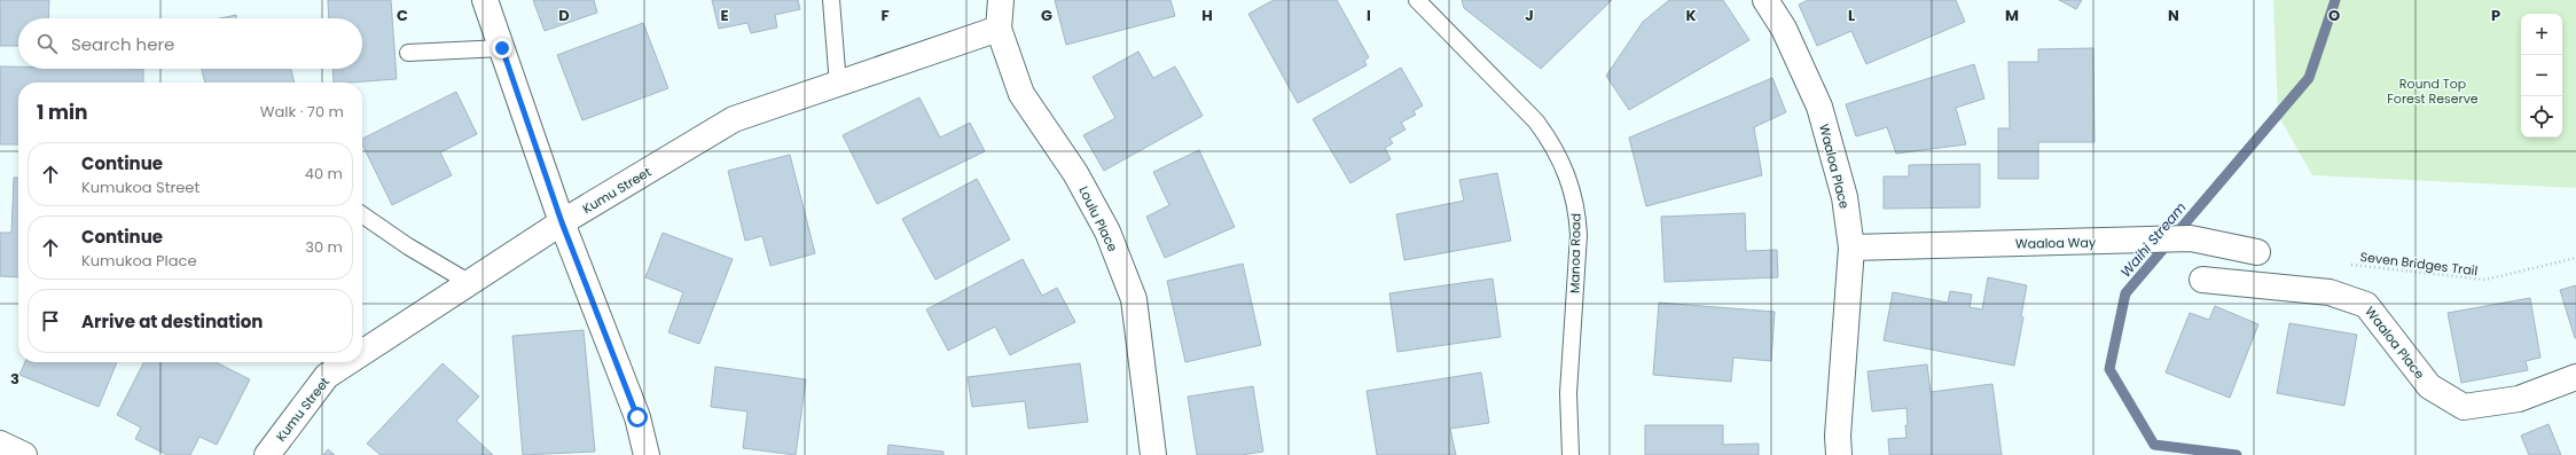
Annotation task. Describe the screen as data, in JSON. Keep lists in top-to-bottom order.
{
  "streets": {
    "street": [
      "Waaloa Place",
      "Kumu Street",
      "Loulu Place",
      "Waaloa Way"
    ],
    "lane": ["Manoa Road"],
    "path": ["Seven Bridges Trail"]
  },
  "crossings": [
    ["Waaloa Place", "Waaloa Way"],
    ["Kumu Street", "Loulu Place"]
  ],
  "water": ["Waihi Stream"],
  "parks": ["Round Top Forest Reserve"],
  "page": {
    "map_buttons": ["+", "−"],
    "search": "Search here",
    "heading": ["1 min", "Walk · 70 m"],
    "list": [
      ["Continue", "Kumukoa Street", "40 m"],
      ["Continue", "Kumukoa Place", "30 m"],
      "Arrive at destination"
    ]
  },
  "grid": {
    "columns": [
      "C",
      "D",
      "E",
      "F",
      "G",
      "H",
      "I",
      "J",
      "K",
      "L",
      "M",
      "N",
      "O",
      "P"
    ],
    "rows": ["3"]
  }
}
